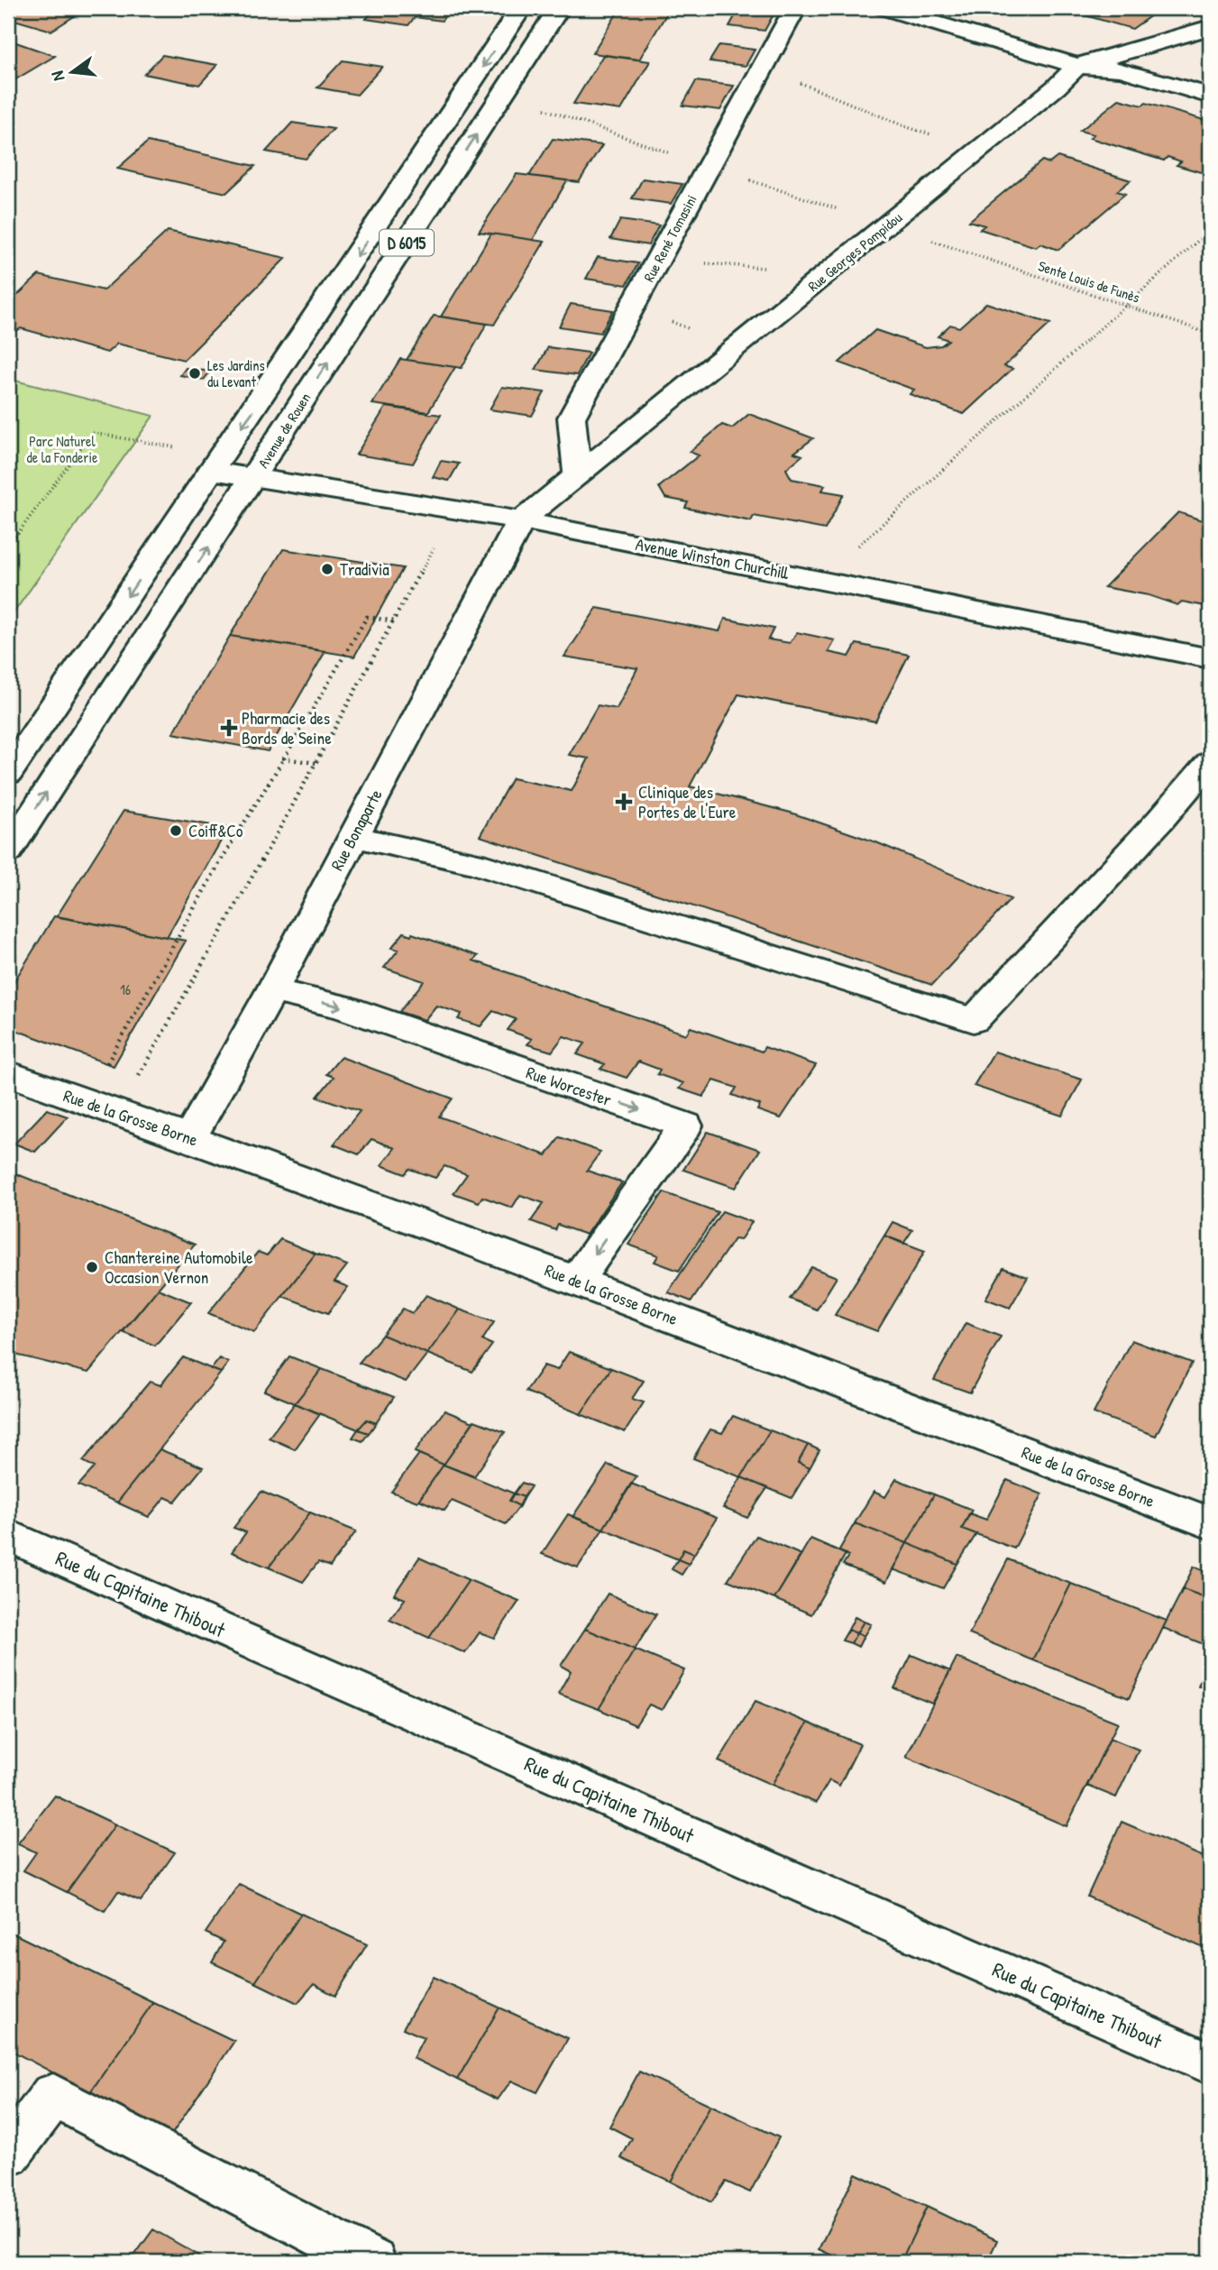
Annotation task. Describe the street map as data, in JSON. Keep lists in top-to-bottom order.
{
  "streets": {
    "street": [
      "Rue René Tomasini",
      "D 6015",
      "Rue Georges Pompidou",
      "Avenue de Rouen",
      "Avenue Winston Churchill",
      "Rue Bonaparte",
      "Rue Worcester",
      "Rue de la Grosse Borne",
      "Rue du Capitaine Thibout"
    ],
    "path": ["Sente Louis de Funès"]
  },
  "crossings": [
    ["Rue René Tomasini", "Rue Georges Pompidou"],
    ["D 6015", "Avenue Winston Churchill"],
    ["Rue Georges Pompidou", "Avenue Winston Churchill"],
    ["Rue Georges Pompidou", "Rue Bonaparte"],
    ["Avenue de Rouen", "Avenue Winston Churchill"],
    ["Avenue Winston Churchill", "Rue Bonaparte"],
    ["Rue Bonaparte", "Rue Worcester"],
    ["Rue Bonaparte", "Rue de la Grosse Borne"],
    ["Rue Worcester", "Rue de la Grosse Borne"]
  ],
  "parks": ["Parc Naturel de la Fonderie"],
  "places": {
    "other": [
      "Les Jardins du Levant",
      "Tradivia",
      "Coiff&Co",
      "Chantereine Automobile Occasion Vernon"
    ],
    "health": ["Pharmacie des Bords de Seine", "Clinique des Portes de l'Eure"]
  },
  "house_numbers": ["16"],
  "north": "left"
}
